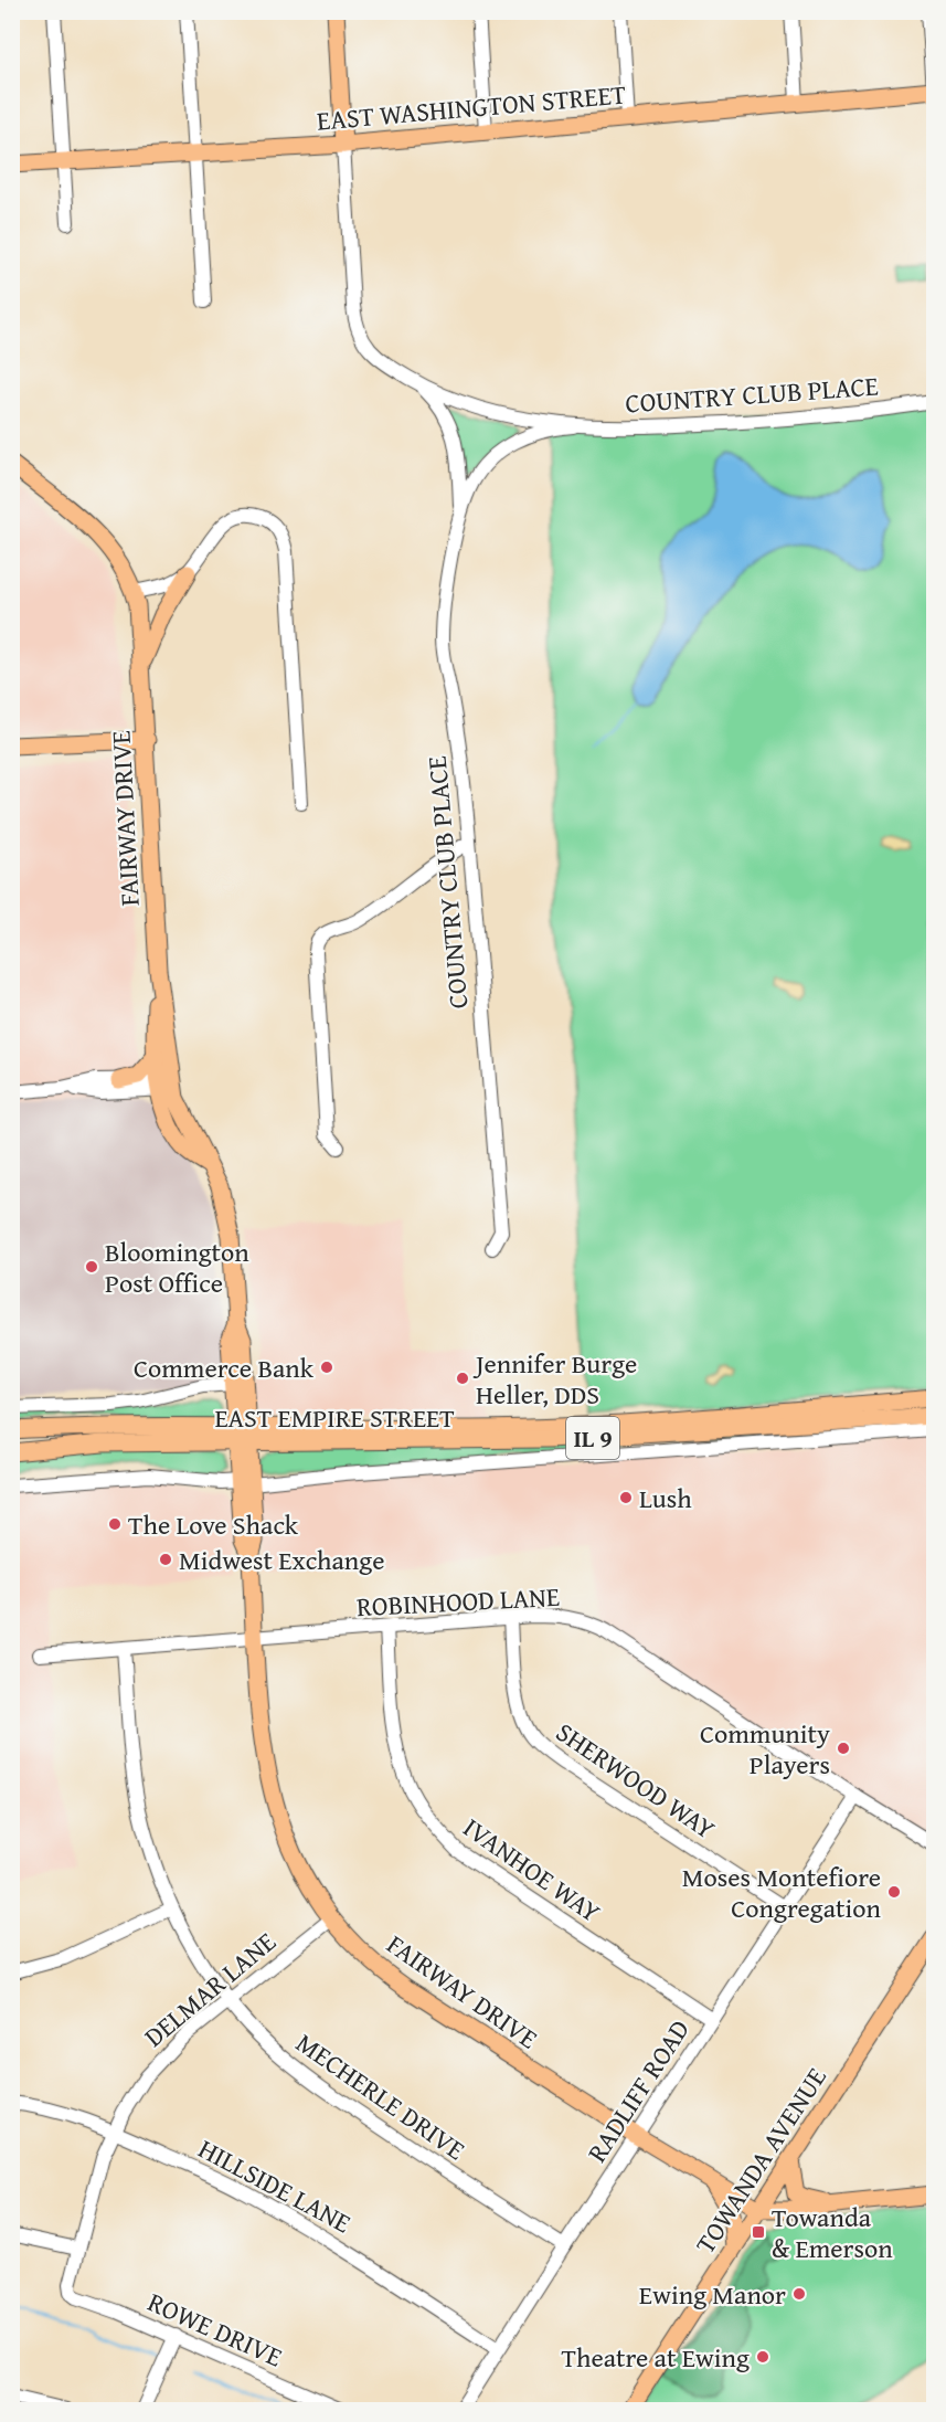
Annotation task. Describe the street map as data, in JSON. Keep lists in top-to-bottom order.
{
  "streets": {
    "main road": [
      "EAST WASHINGTON STREET",
      "FAIRWAY DRIVE",
      "EAST EMPIRE STREET",
      "IL 9",
      "TOWANDA AVENUE"
    ],
    "street": [
      "COUNTRY CLUB PLACE",
      "ROBINHOOD LANE",
      "SHERWOOD WAY",
      "IVANHOE WAY",
      "DELMAR LANE",
      "RADLIFF ROAD",
      "MECHERLE DRIVE",
      "HILLSIDE LANE",
      "ROWE DRIVE"
    ]
  },
  "crossings": [
    ["EAST WASHINGTON STREET", "COUNTRY CLUB PLACE"],
    ["FAIRWAY DRIVE", "EAST EMPIRE STREET"],
    ["FAIRWAY DRIVE", "ROBINHOOD LANE"],
    ["FAIRWAY DRIVE", "DELMAR LANE"],
    ["FAIRWAY DRIVE", "RADLIFF ROAD"],
    ["FAIRWAY DRIVE", "TOWANDA AVENUE"],
    ["ROBINHOOD LANE", "SHERWOOD WAY"],
    ["ROBINHOOD LANE", "IVANHOE WAY"],
    ["ROBINHOOD LANE", "RADLIFF ROAD"],
    ["ROBINHOOD LANE", "MECHERLE DRIVE"],
    ["SHERWOOD WAY", "RADLIFF ROAD"],
    ["IVANHOE WAY", "RADLIFF ROAD"],
    ["DELMAR LANE", "MECHERLE DRIVE"],
    ["DELMAR LANE", "HILLSIDE LANE"],
    ["DELMAR LANE", "ROWE DRIVE"],
    ["RADLIFF ROAD", "MECHERLE DRIVE"],
    ["RADLIFF ROAD", "HILLSIDE LANE"]
  ],
  "places": {
    "other": [
      "Bloomington Post Office",
      "Commerce Bank",
      "Jennifer Burge Heller, DDS",
      "Lush",
      "The Love Shack",
      "Midwest Exchange",
      "Community Players",
      "Moses Montefiore Congregation",
      "Ewing Manor",
      "Theatre at Ewing"
    ],
    "transit": ["Towanda & Emerson"]
  }
}
